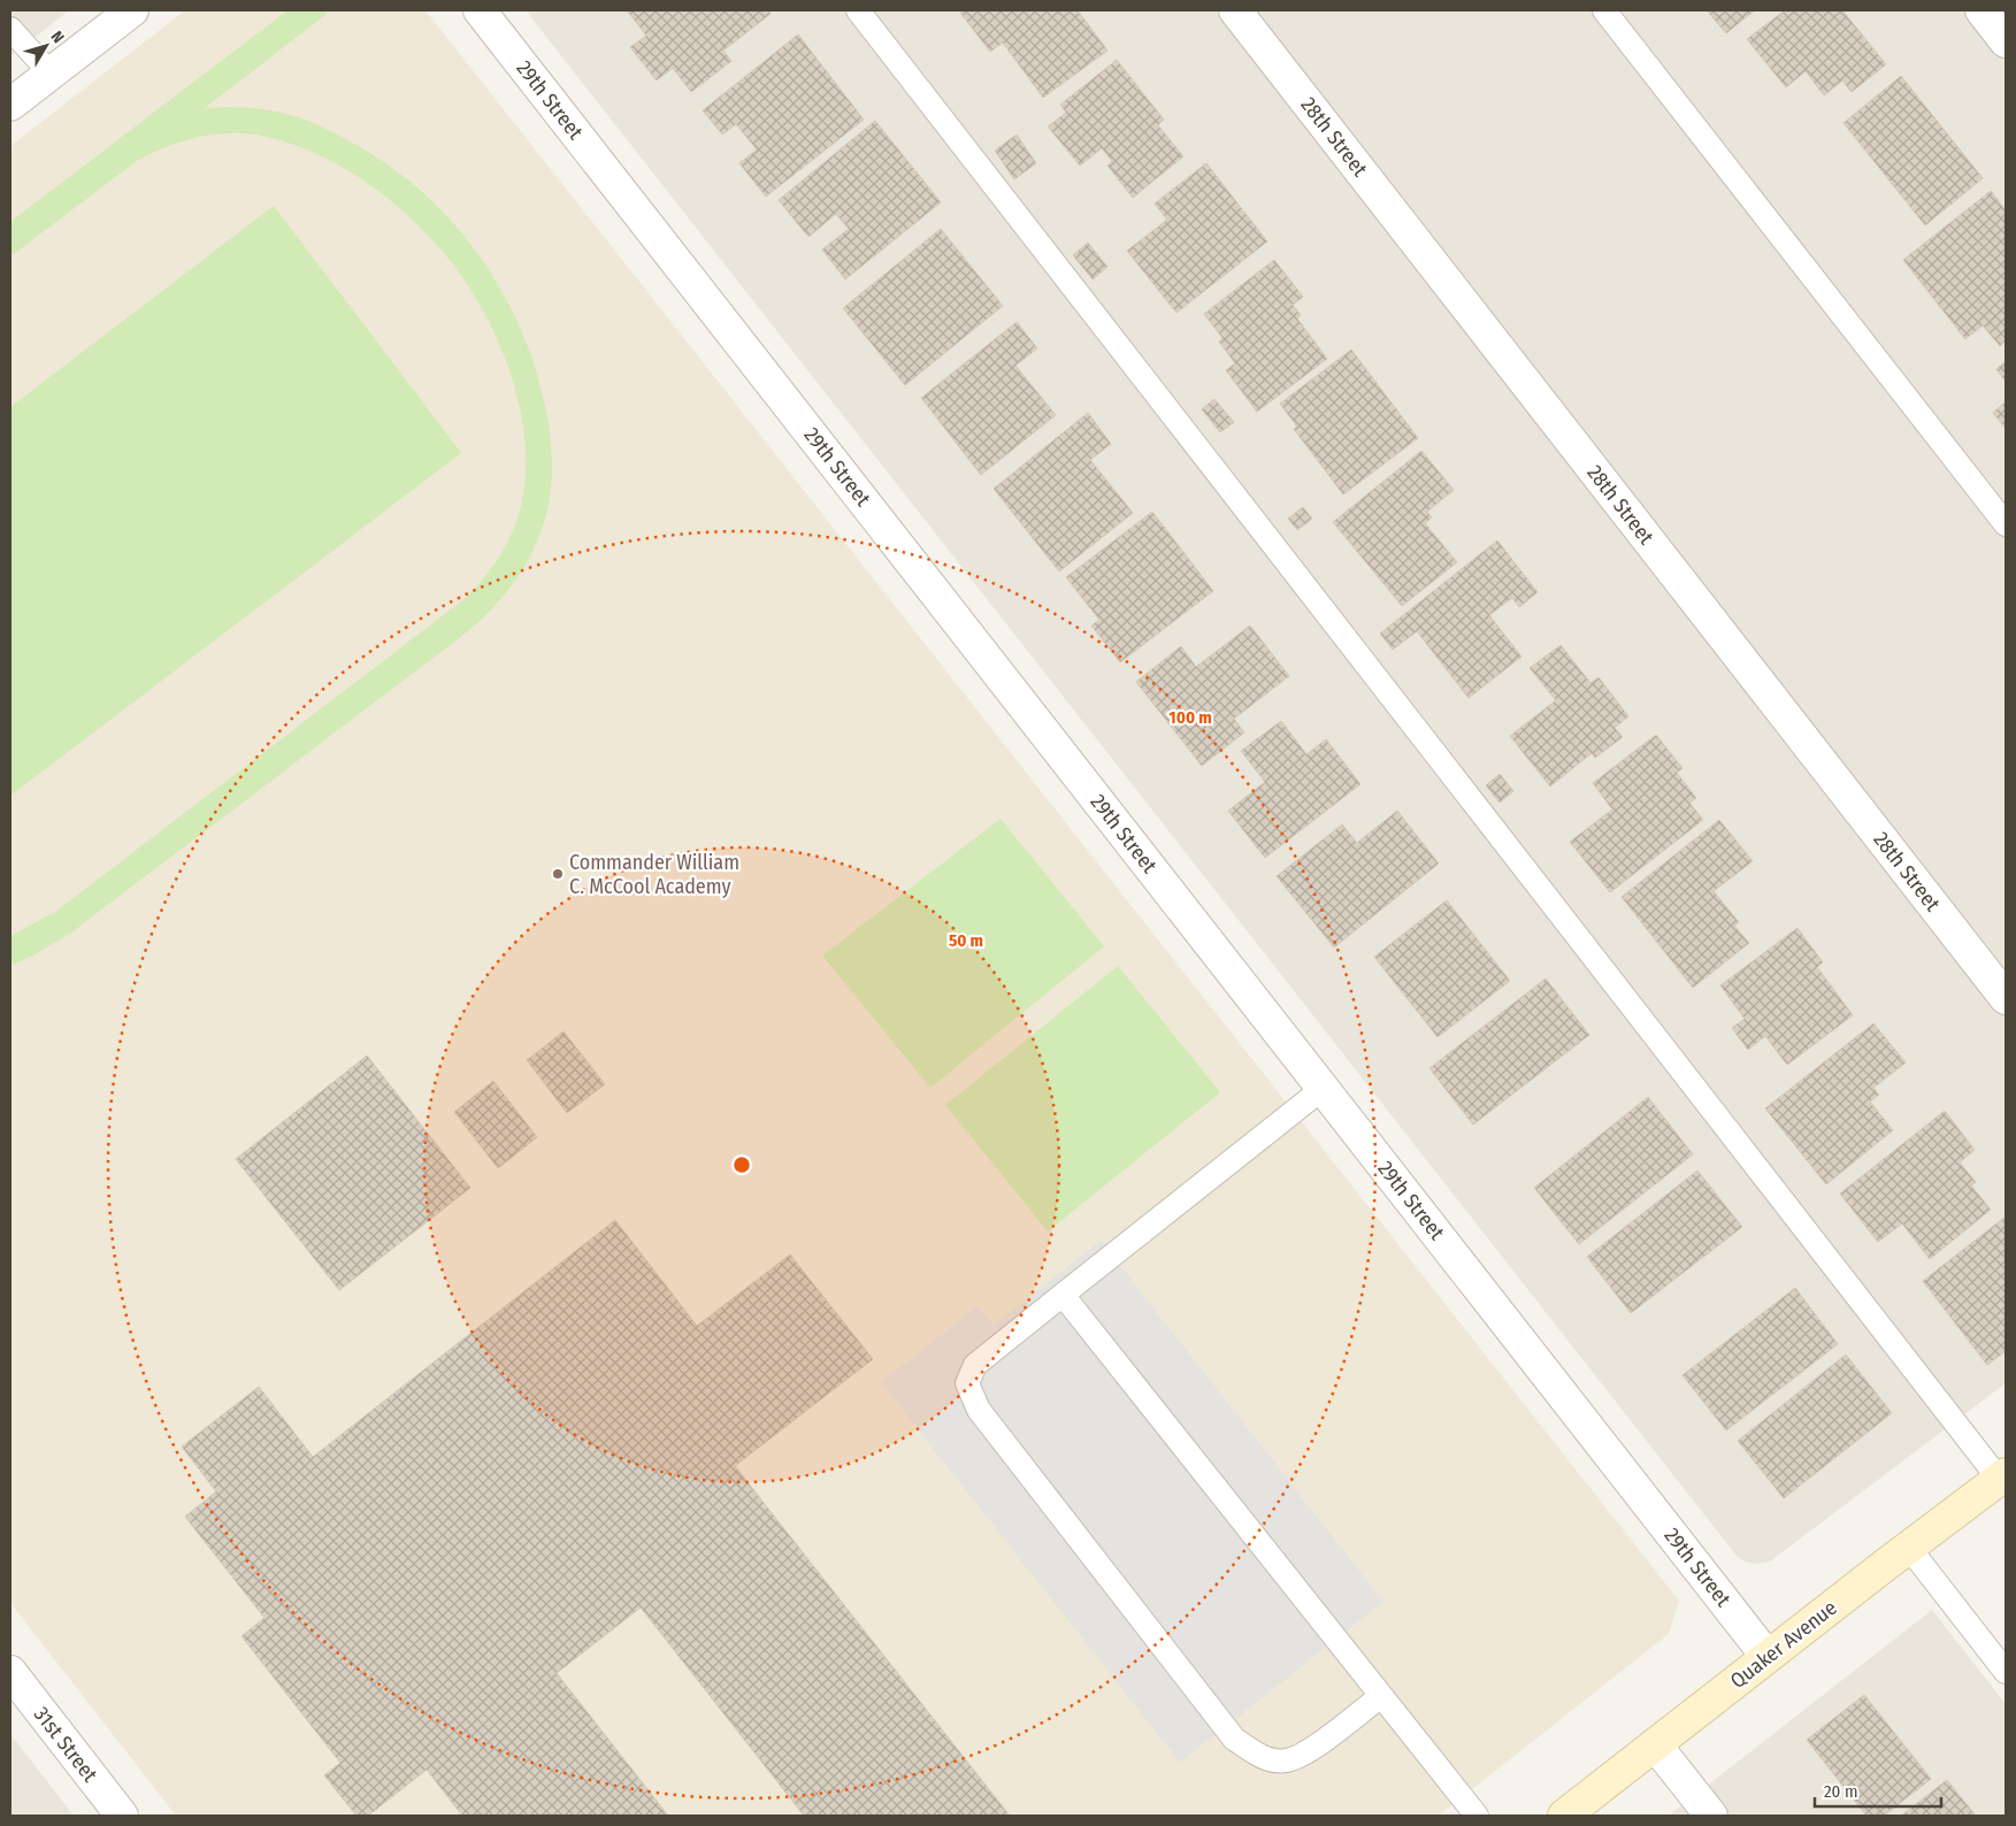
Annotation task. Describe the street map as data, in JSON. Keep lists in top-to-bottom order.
{
  "streets": {
    "main road": ["Quaker Avenue"],
    "street": ["29th Street", "28th Street", "31st Street"]
  },
  "crossings": [
    ["29th Street", "Quaker Avenue"]
  ],
  "places": ["Commander William C. McCool Academy"],
  "scale_bar": "20 m",
  "north": "top right",
  "rings": ["100 m", "50 m"]
}
